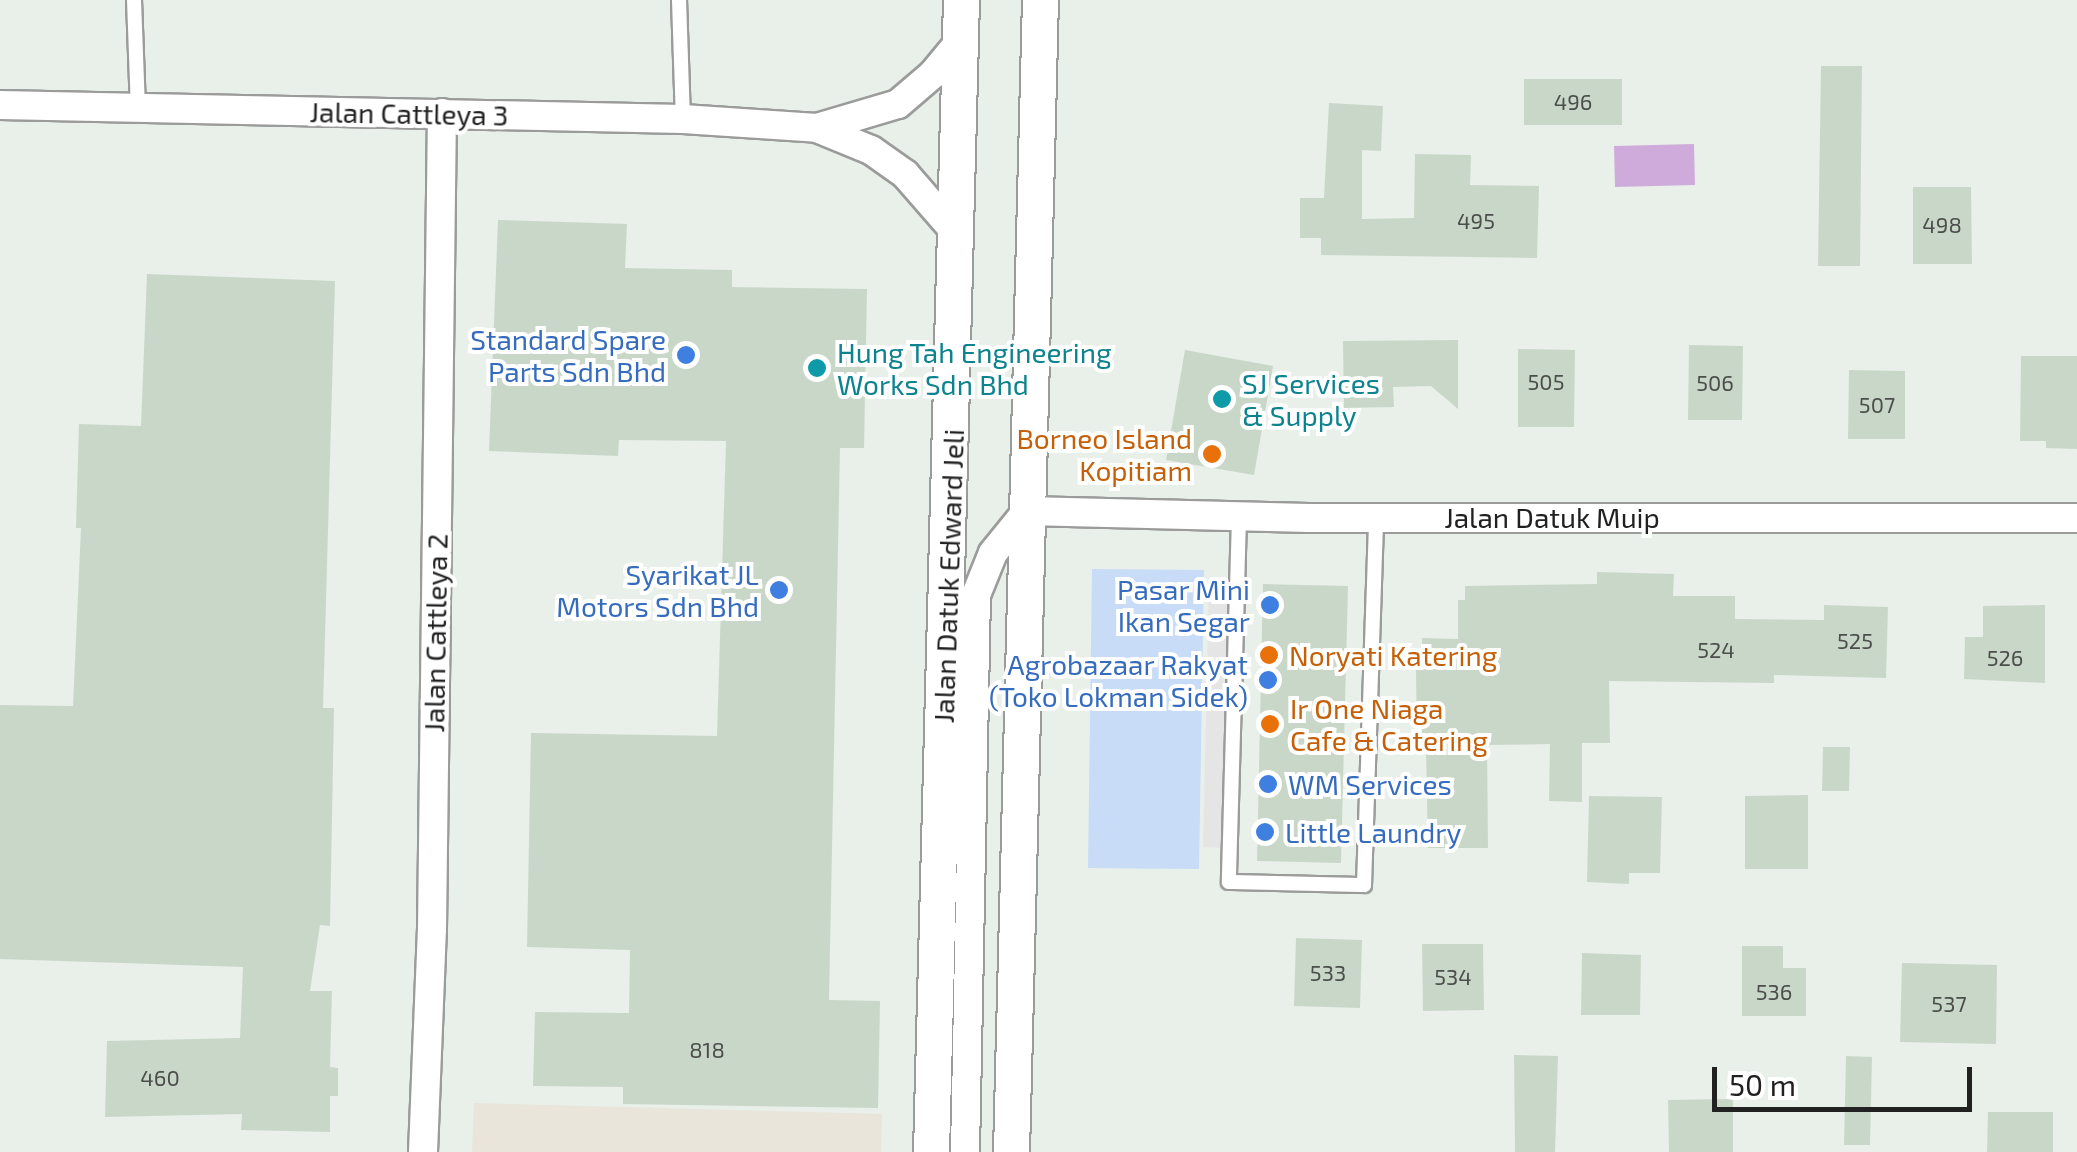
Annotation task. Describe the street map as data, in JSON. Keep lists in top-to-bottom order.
{
  "streets": {
    "street": [
      "Jalan Cattleya 3",
      "Jalan Datuk Muip",
      "Jalan Datuk Edward Jeli",
      "Jalan Cattleya 2"
    ]
  },
  "crossings": [
    ["Jalan Cattleya 3", "Jalan Datuk Edward Jeli"],
    ["Jalan Cattleya 3", "Jalan Cattleya 2"]
  ],
  "places": [
    "Standard Spare Parts Sdn Bhd",
    "Hung Tah Engineering Works Sdn Bhd",
    "SJ Services & Supply",
    "Borneo Island Kopitiam",
    "Syarikat JL Motors Sdn Bhd",
    "Pasar Mini Ikan Segar",
    "Noryati Katering",
    "Agrobazaar Rakyat (Toko Lokman Sidek)",
    "Ir One Niaga Cafe & Catering",
    "WM Services",
    "Little Laundry"
  ],
  "house_numbers": [
    "496",
    "495",
    "498",
    "505",
    "506",
    "507",
    "525",
    "524",
    "526",
    "533",
    "534",
    "536",
    "537",
    "818",
    "460"
  ],
  "scale_bar": "50 m"
}
